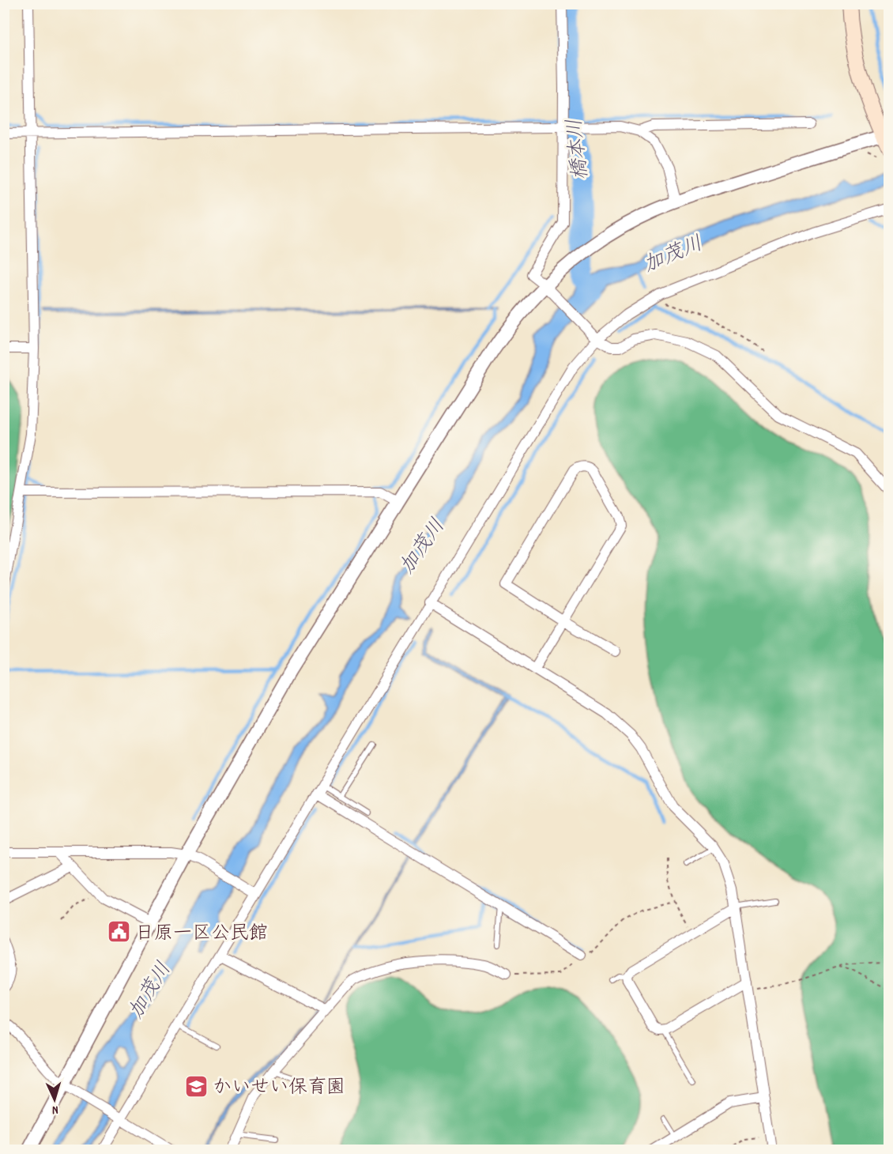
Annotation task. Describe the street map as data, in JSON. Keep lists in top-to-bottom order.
{
  "water": ["橋本川", "加茂川"],
  "places": {
    "public building": ["日原一区公民館"],
    "school or university": ["かいせい保育園"]
  },
  "north": "bottom"
}
